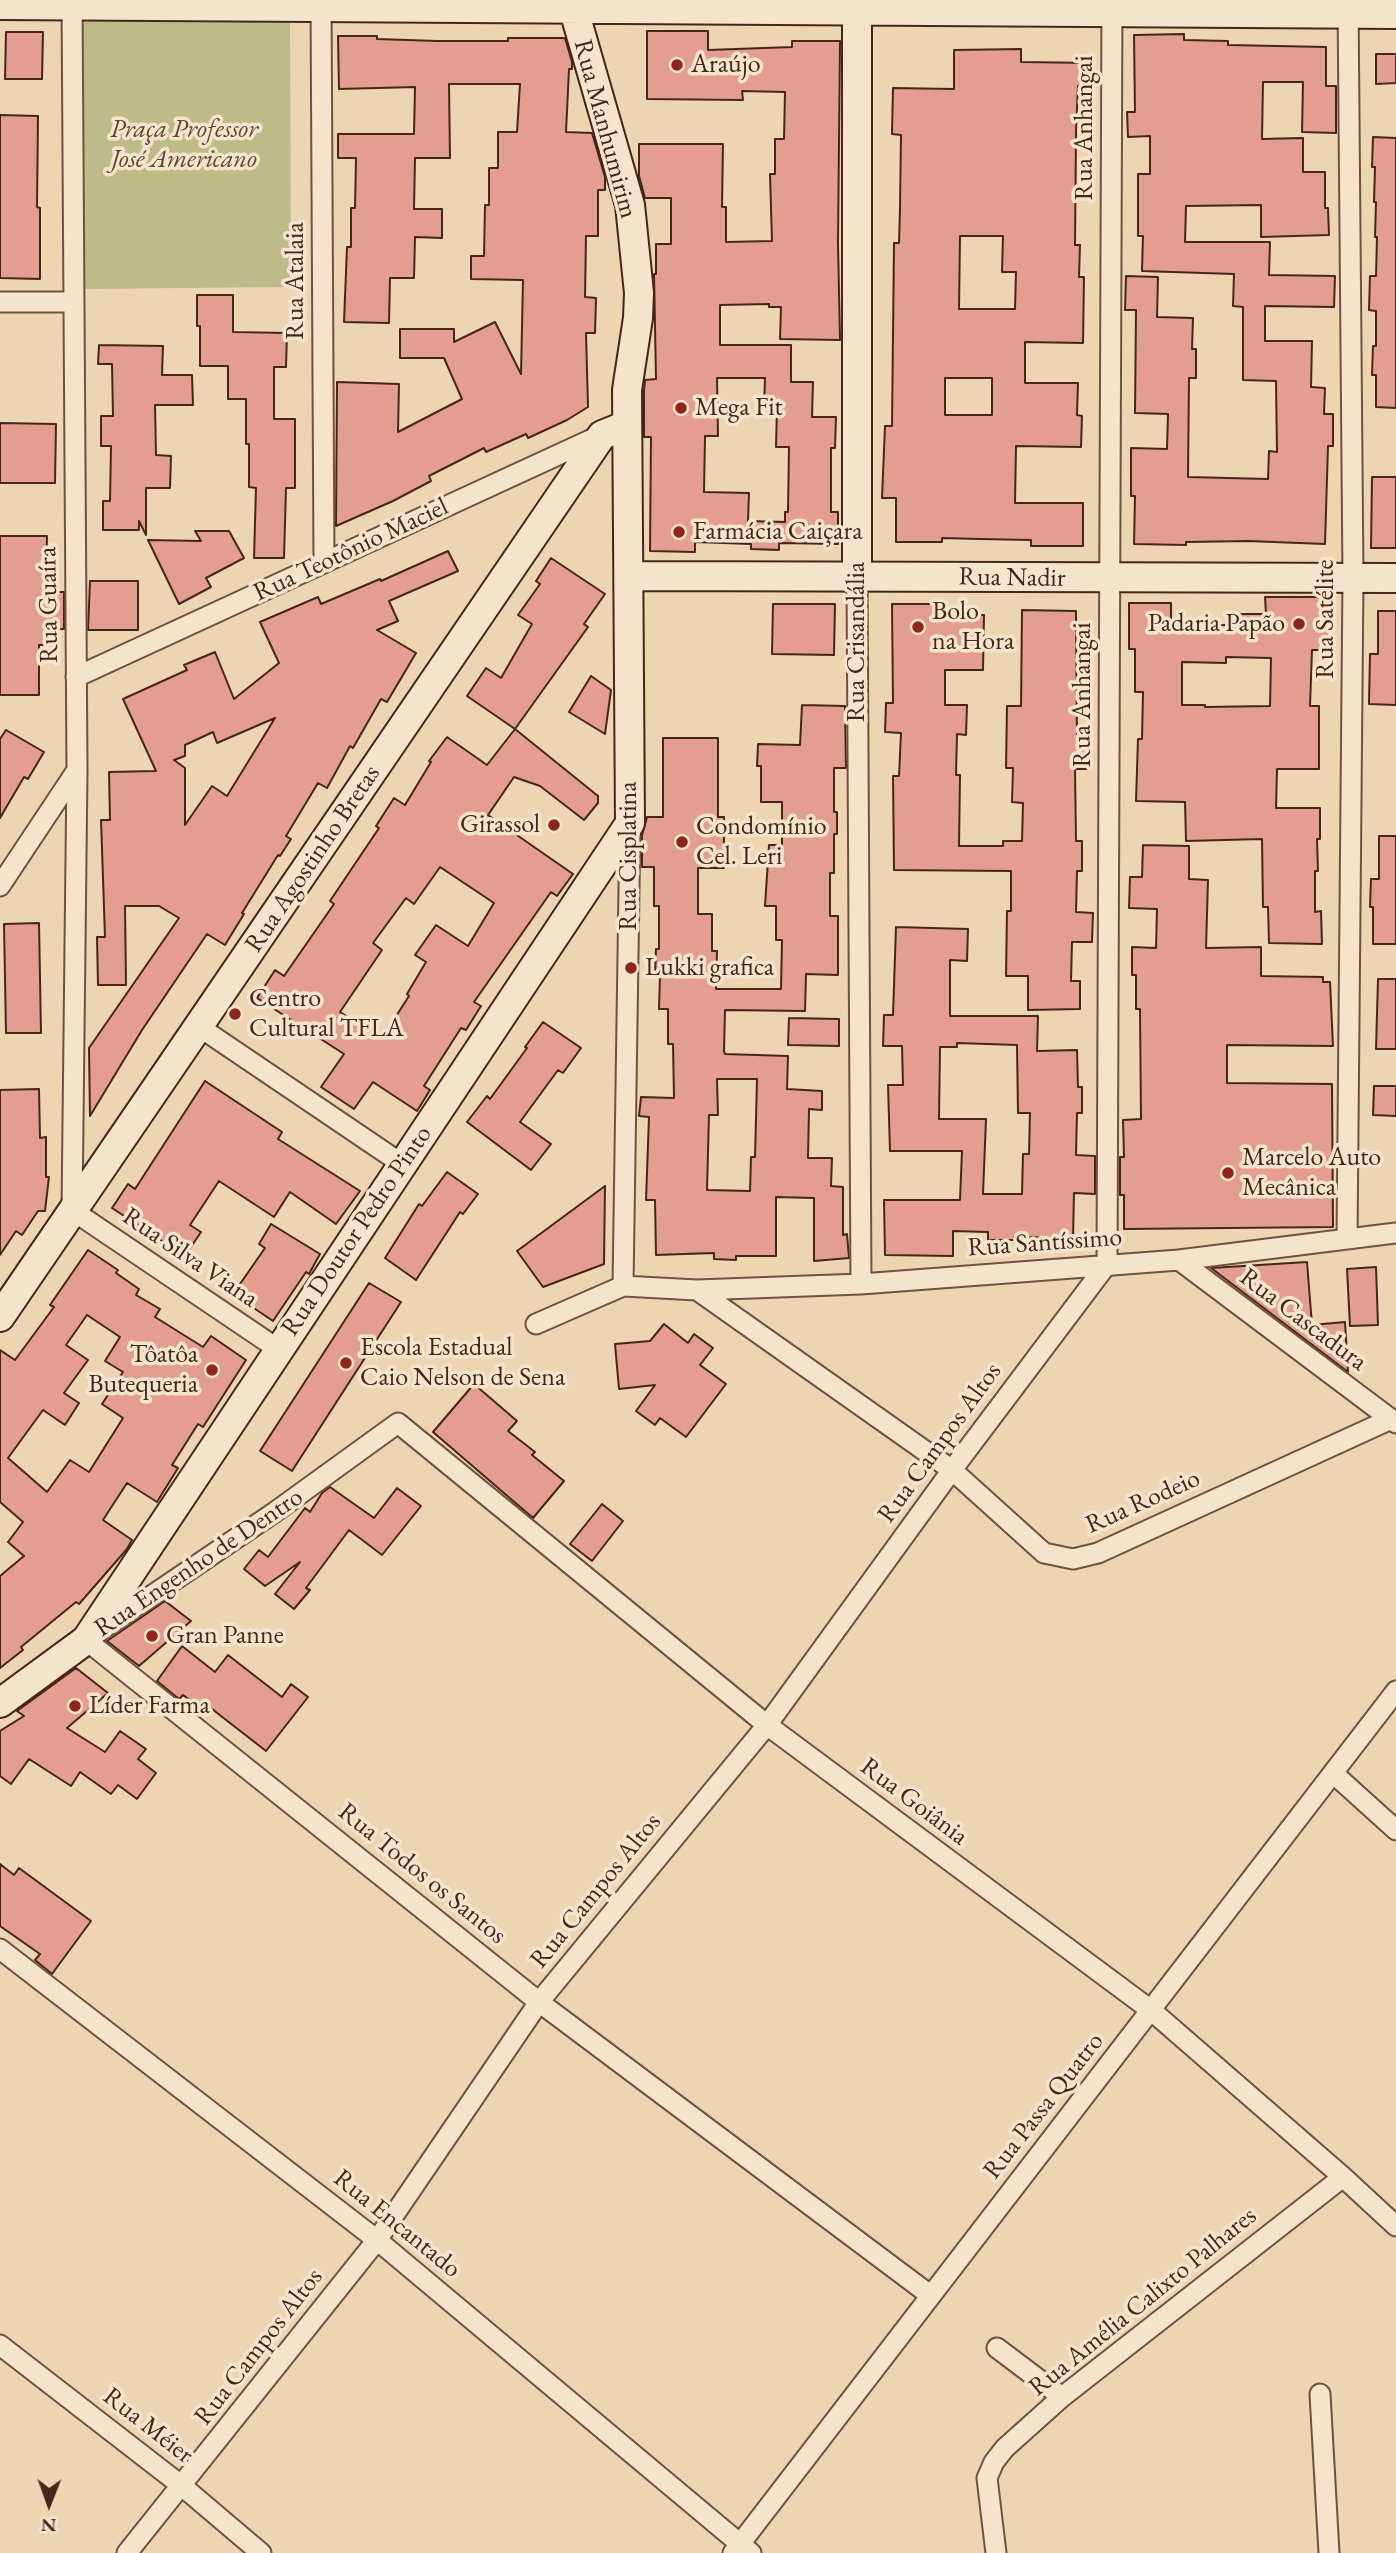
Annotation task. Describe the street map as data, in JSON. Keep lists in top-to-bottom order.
{
  "streets": {
    "street": [
      "Rua Anhangai",
      "Rua Manhumirim",
      "Rua Atalaia",
      "Rua Teotônio Maciel",
      "Rua Nadir",
      "Rua Guaíra",
      "Rua Satélite",
      "Rua Crisandália",
      "Rua Cisplatina",
      "Rua Agostinho Bretas",
      "Rua Doutor Pedro Pinto",
      "Rua Santíssimo",
      "Rua Silva Viana",
      "Rua Cascadura",
      "Rua Campos Altos",
      "Rua Rodeio",
      "Rua Engenho de Dentro",
      "Rua Goiânia",
      "Rua Todos os Santos",
      "Rua Passa Quatro",
      "Rua Encantado",
      "Rua Amélia Calixto Palhares",
      "Rua Méier"
    ]
  },
  "crossings": [
    ["Rua Anhangai", "Rua Nadir"],
    ["Rua Anhangai", "Rua Santíssimo"],
    ["Rua Anhangai", "Rua Campos Altos"],
    ["Rua Manhumirim", "Rua Teotônio Maciel"],
    ["Rua Manhumirim", "Rua Cisplatina"],
    ["Rua Manhumirim", "Rua Agostinho Bretas"],
    ["Rua Atalaia", "Rua Teotônio Maciel"],
    ["Rua Teotônio Maciel", "Rua Guaíra"],
    ["Rua Teotônio Maciel", "Rua Cisplatina"],
    ["Rua Teotônio Maciel", "Rua Agostinho Bretas"],
    ["Rua Nadir", "Rua Satélite"],
    ["Rua Nadir", "Rua Crisandália"],
    ["Rua Nadir", "Rua Cisplatina"],
    ["Rua Guaíra", "Rua Agostinho Bretas"],
    ["Rua Guaíra", "Rua Silva Viana"],
    ["Rua Satélite", "Rua Santíssimo"],
    ["Rua Crisandália", "Rua Santíssimo"],
    ["Rua Cisplatina", "Rua Agostinho Bretas"],
    ["Rua Cisplatina", "Rua Doutor Pedro Pinto"],
    ["Rua Agostinho Bretas", "Rua Silva Viana"],
    ["Rua Doutor Pedro Pinto", "Rua Silva Viana"],
    ["Rua Doutor Pedro Pinto", "Rua Engenho de Dentro"],
    ["Rua Doutor Pedro Pinto", "Rua Todos os Santos"],
    ["Rua Santíssimo", "Rua Cascadura"],
    ["Rua Santíssimo", "Rua Campos Altos"],
    ["Rua Santíssimo", "Rua Rodeio"],
    ["Rua Cascadura", "Rua Rodeio"],
    ["Rua Campos Altos", "Rua Rodeio"],
    ["Rua Campos Altos", "Rua Goiânia"],
    ["Rua Campos Altos", "Rua Todos os Santos"],
    ["Rua Campos Altos", "Rua Encantado"],
    ["Rua Campos Altos", "Rua Méier"],
    ["Rua Engenho de Dentro", "Rua Goiânia"],
    ["Rua Engenho de Dentro", "Rua Todos os Santos"],
    ["Rua Goiânia", "Rua Passa Quatro"],
    ["Rua Goiânia", "Rua Amélia Calixto Palhares"],
    ["Rua Todos os Santos", "Rua Passa Quatro"],
    ["Rua Passa Quatro", "Rua Encantado"]
  ],
  "parks": ["Praça Professor José Americano"],
  "places": [
    "Araújo",
    "Mega Fit",
    "Farmácia Caiçara",
    "Padaria Papão",
    "Bolo na Hora",
    "Girassol",
    "Condomínio Cel. Leri",
    "Lukki grafica",
    "Centro Cultural TFLA",
    "Marcelo Auto Mecânica",
    "Escola Estadual Caio Nelson de Sena",
    "Tôatôa Butequeria",
    "Gran Panne",
    "Líder Farma"
  ],
  "north": "bottom"
}
